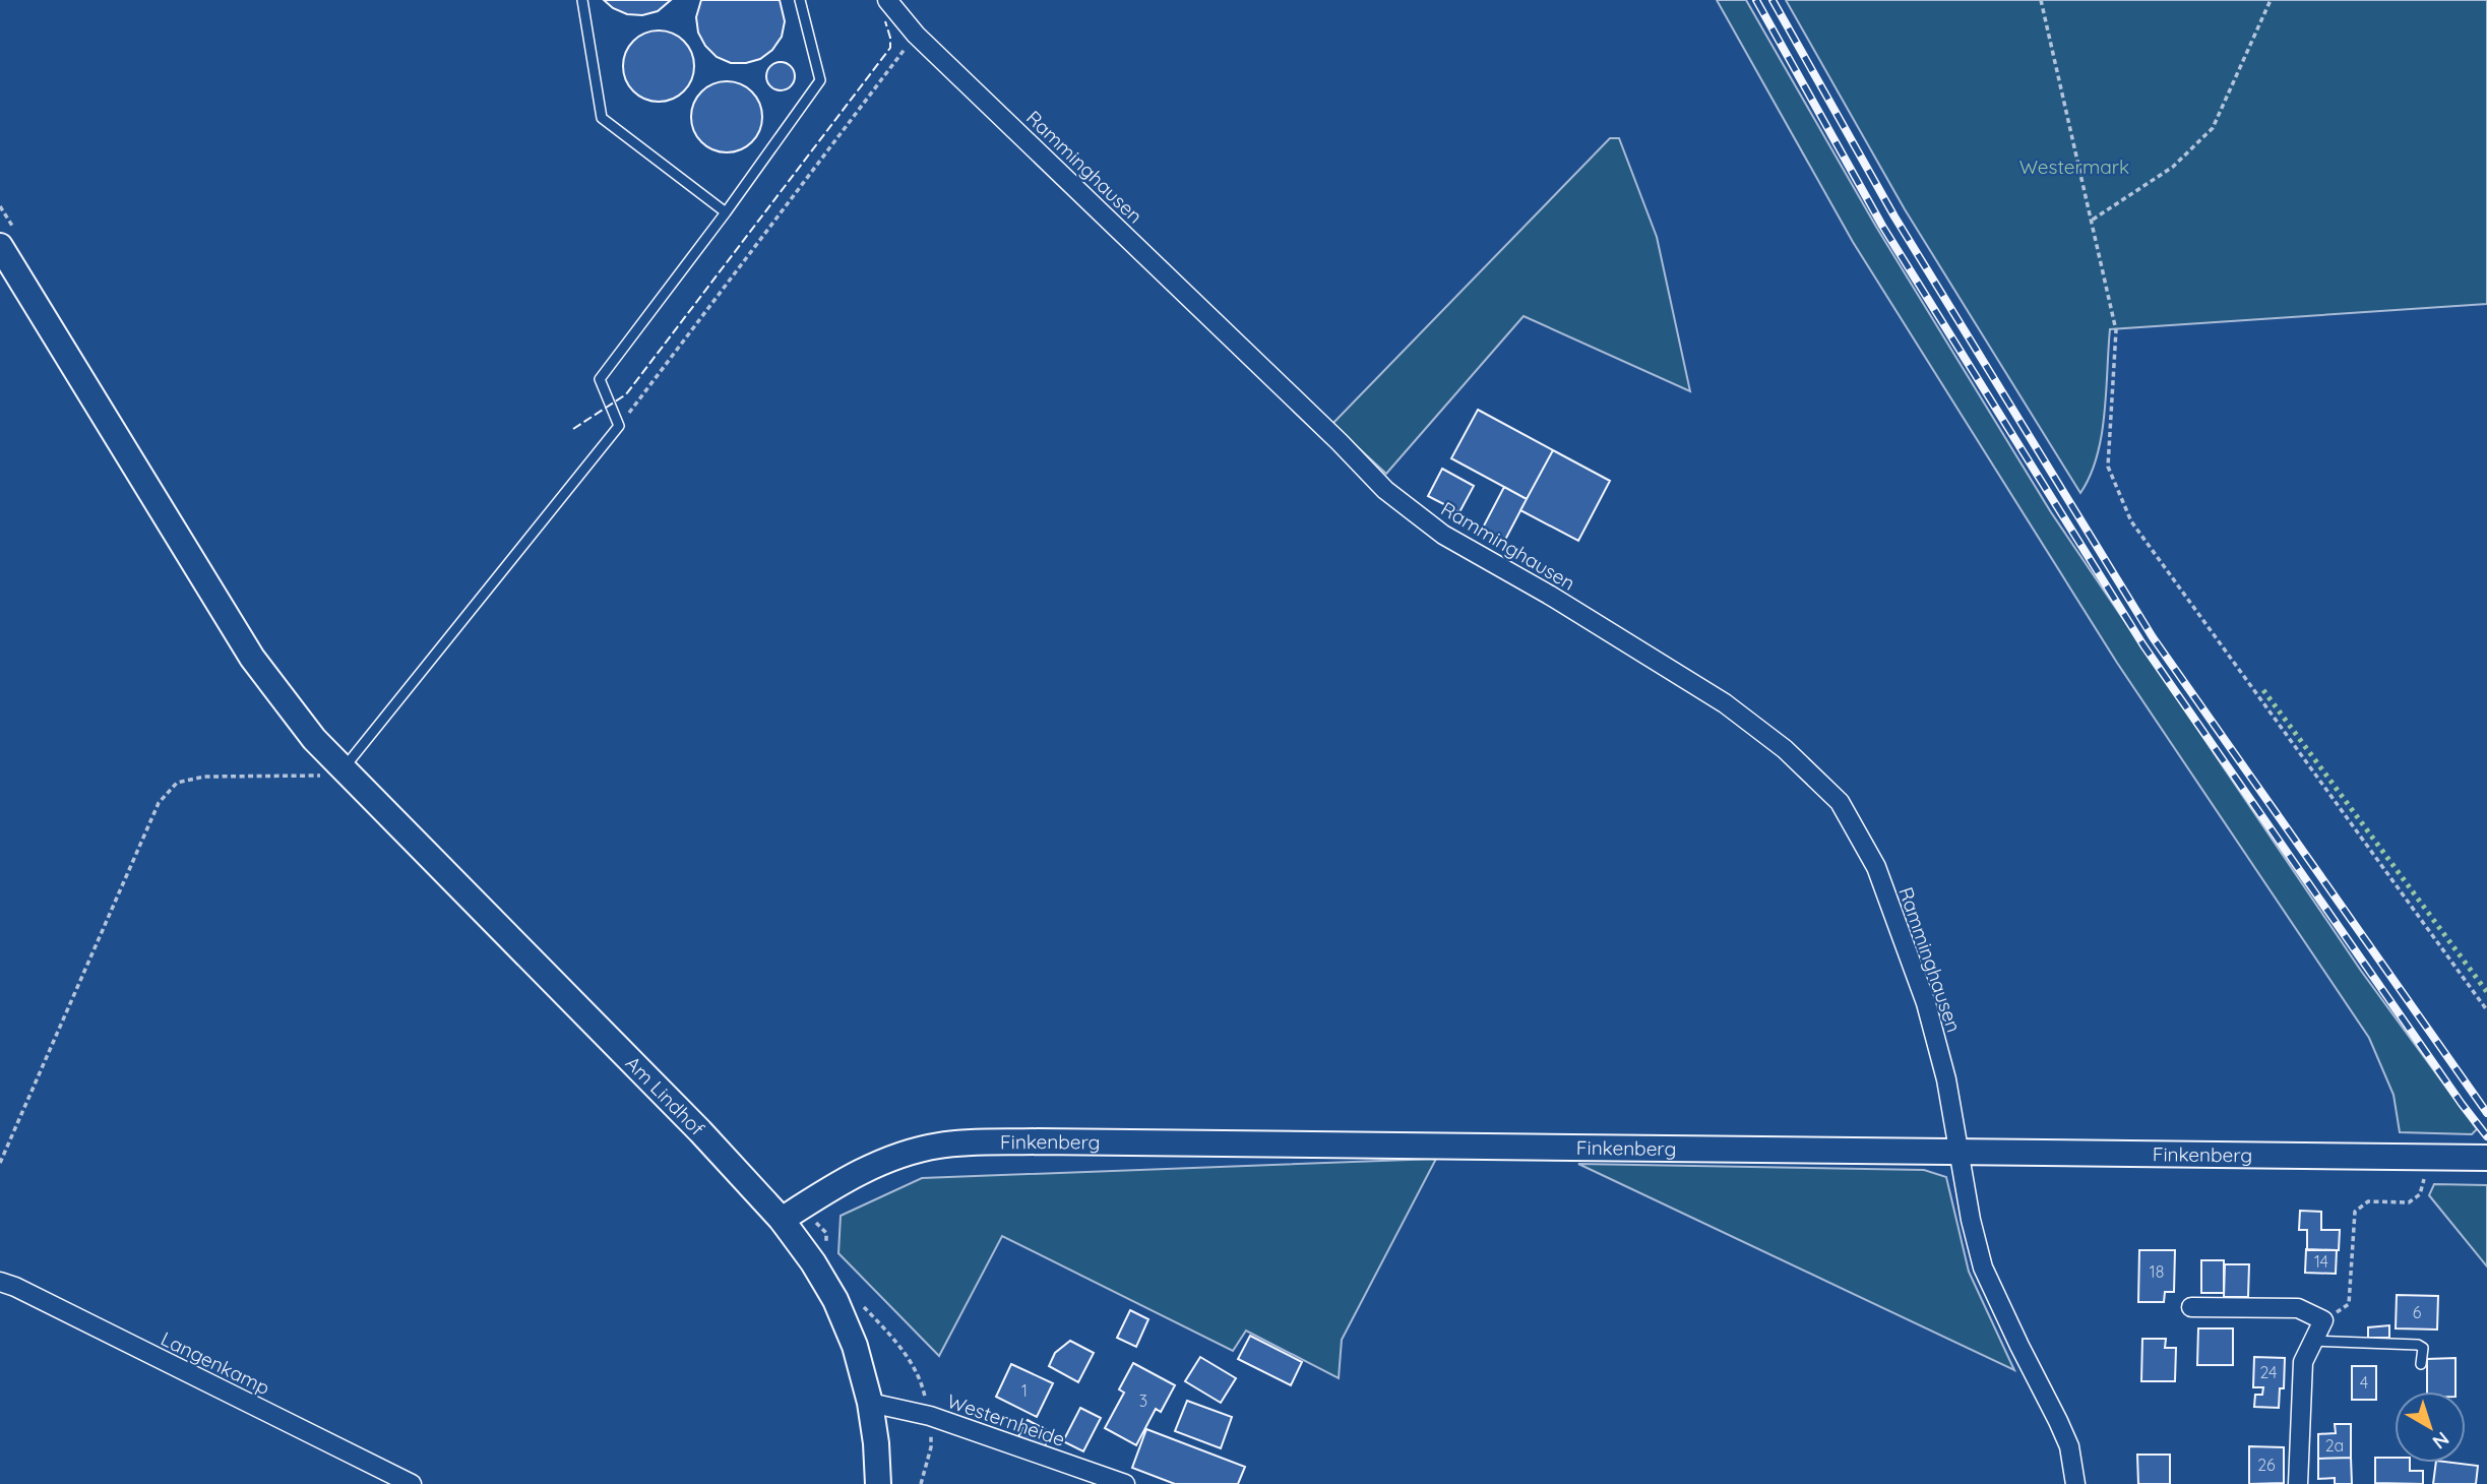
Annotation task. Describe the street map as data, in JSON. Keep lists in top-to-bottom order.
{
  "streets": {
    "street": [
      "Ramminghausen",
      "Am Lindhof",
      "Finkenberg",
      "Langenkamp",
      "Westernheide"
    ]
  },
  "crossings": [
    ["Ramminghausen", "Finkenberg"],
    ["Am Lindhof", "Finkenberg"],
    ["Am Lindhof", "Westernheide"]
  ],
  "parks": ["Westermark"],
  "house_numbers": [
    "14",
    "18",
    "6",
    "24",
    "4",
    "1",
    "3",
    "2a",
    "26"
  ],
  "north": "bottom right"
}
